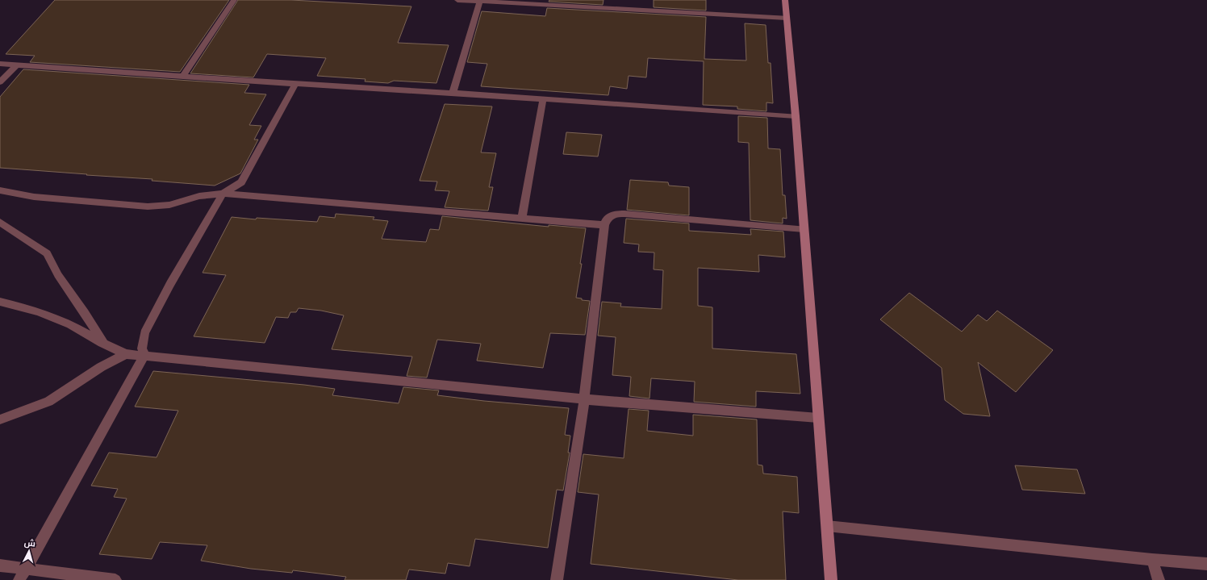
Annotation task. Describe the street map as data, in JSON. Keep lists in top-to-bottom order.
{
  "north": "top"
}
